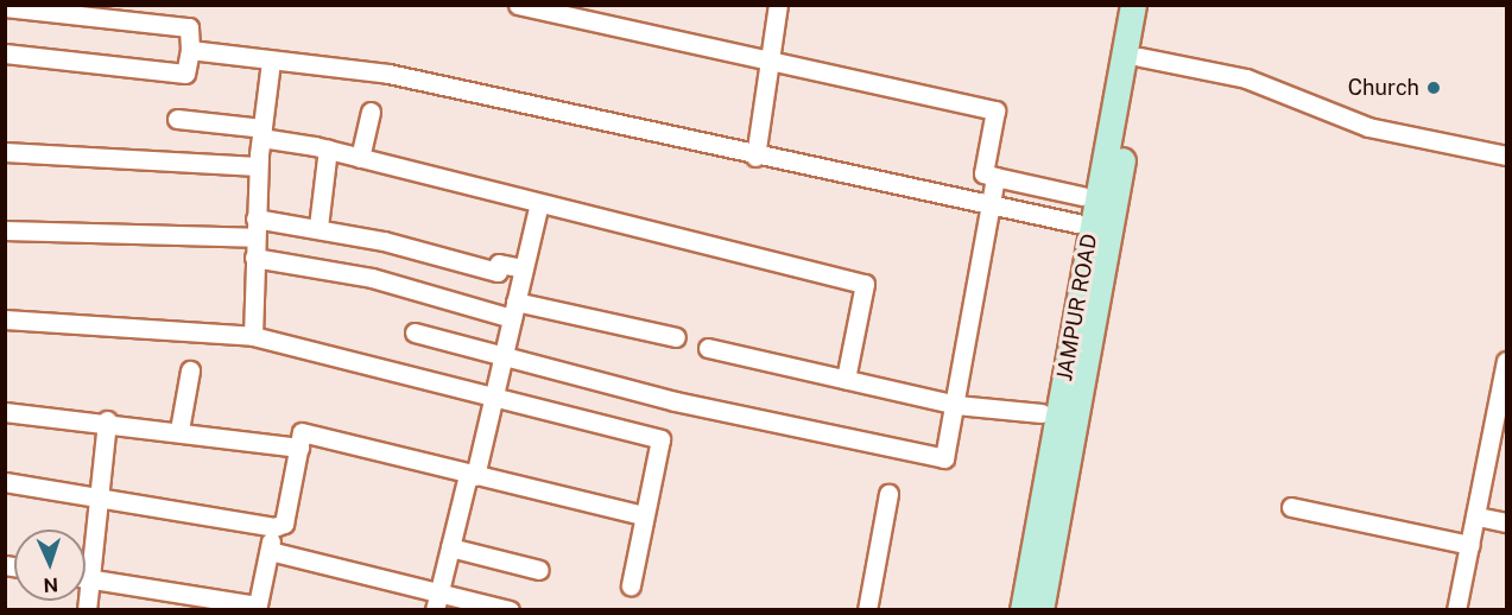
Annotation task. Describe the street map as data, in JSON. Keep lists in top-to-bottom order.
{
  "streets": {
    "main road": ["JAMPUR ROAD"]
  },
  "places": ["Church"],
  "north": "bottom"
}
